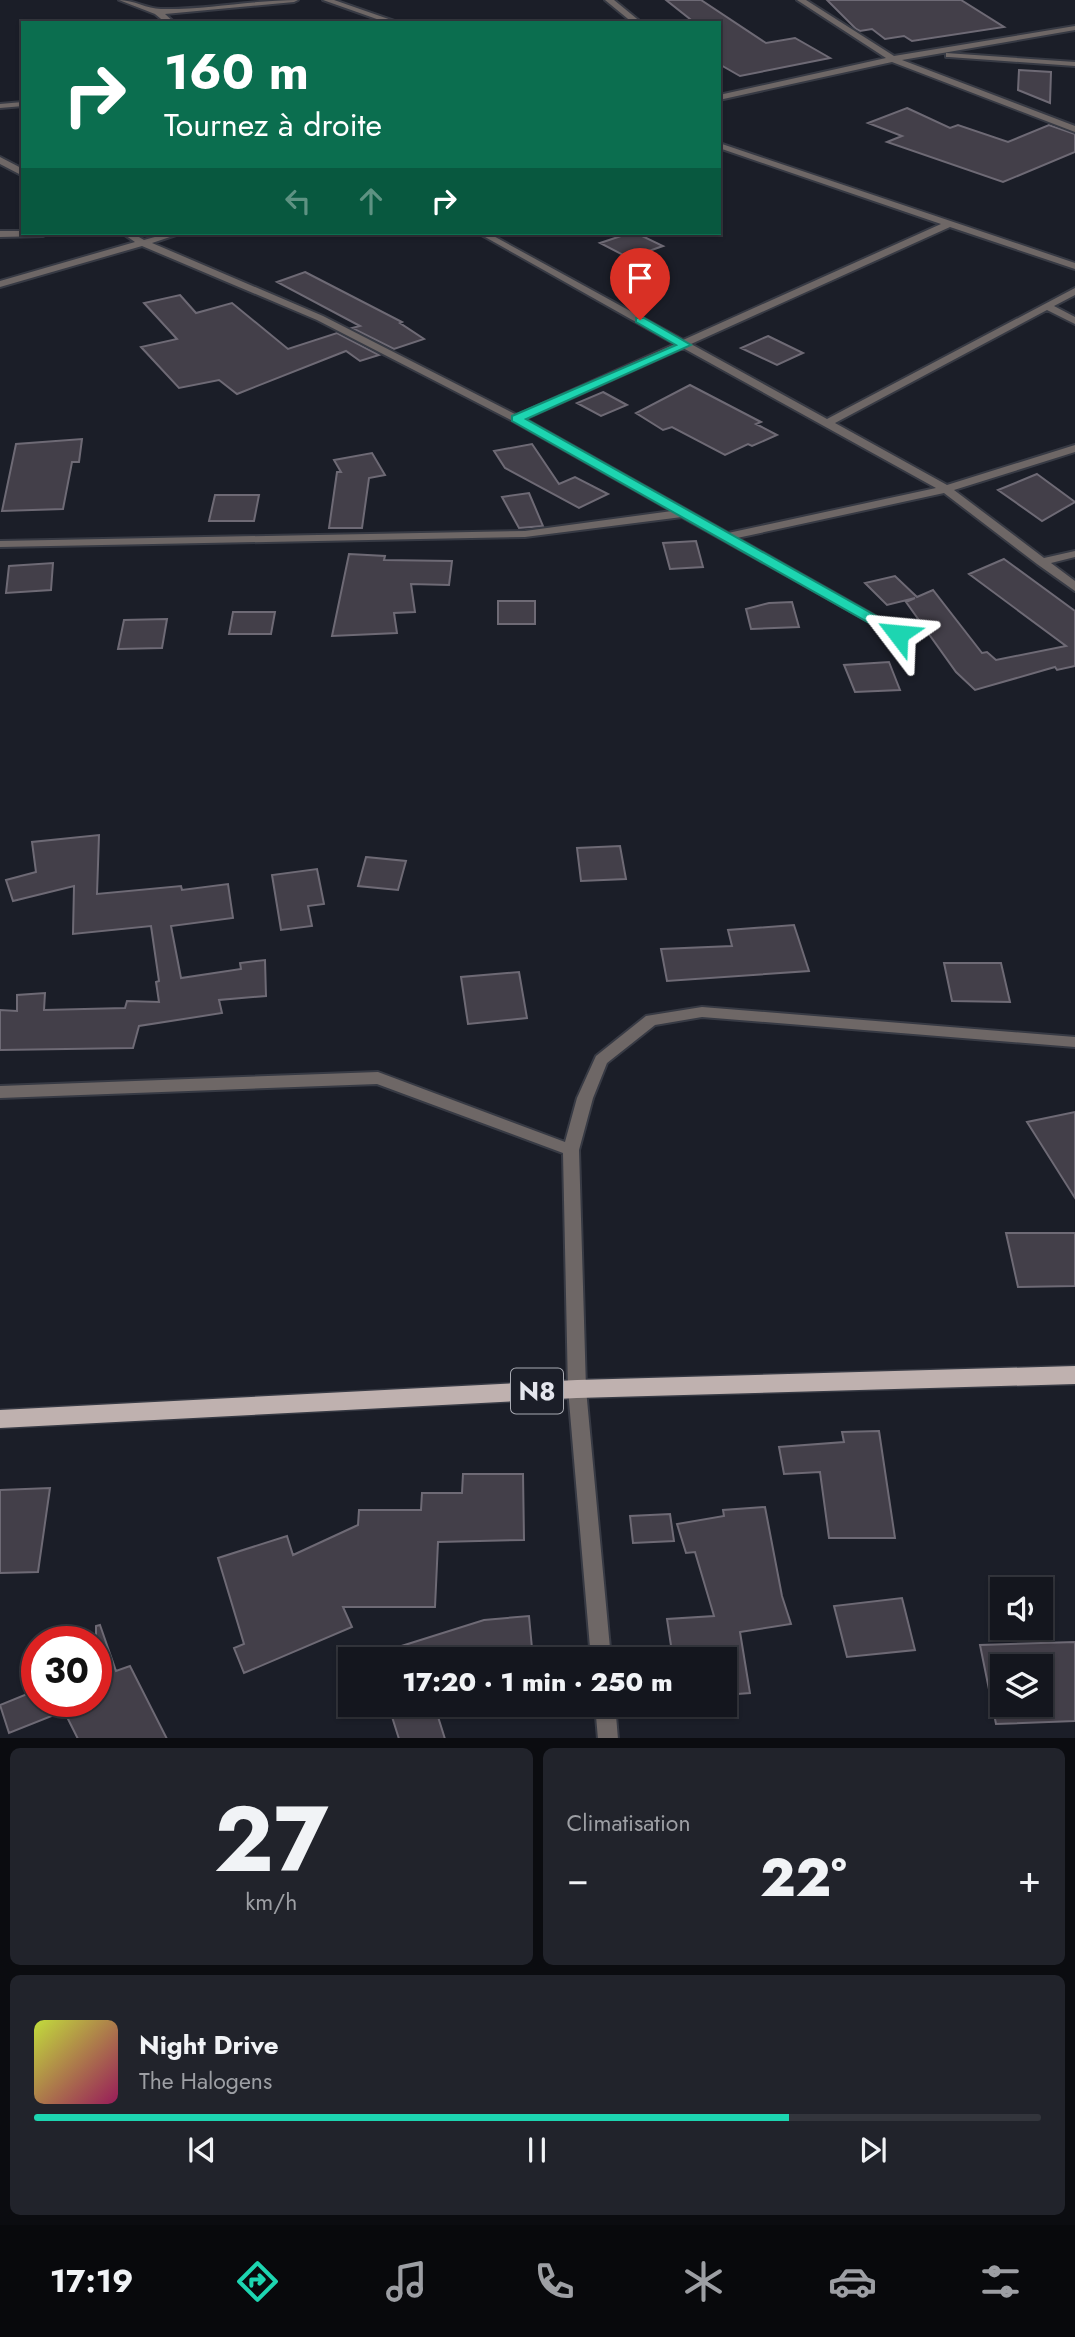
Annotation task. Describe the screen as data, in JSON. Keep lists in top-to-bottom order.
{
  "streets": {
    "main road": ["N8"]
  },
  "page": {
    "turn": ["160 m", "Tournez à droite"],
    "limit": "30",
    "trip": "17:20 · 1 min · 250 m",
    "tile": [
      ["27", "km/h"],
      "Climatisation"
    ],
    "heat": ["−", "22°", "+"],
    "song": ["Night Drive", "The Halogens"],
    "tabs": "17:19"
  }
}
